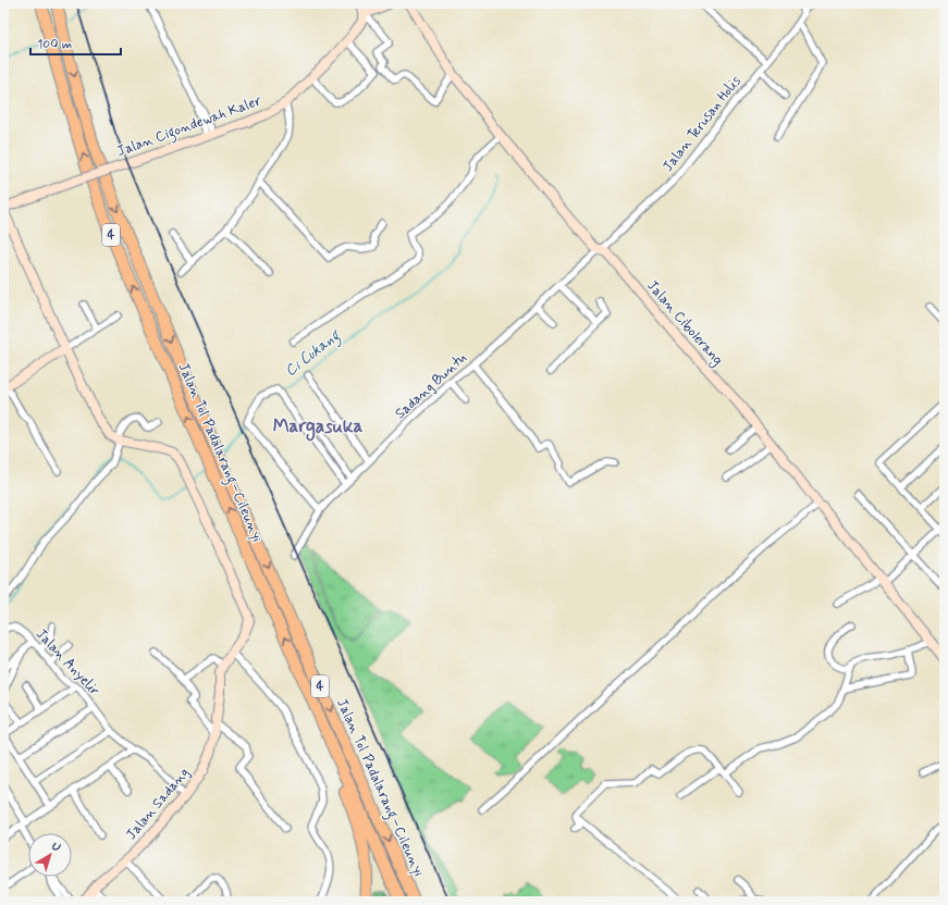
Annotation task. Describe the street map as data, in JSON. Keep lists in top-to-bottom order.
{
  "streets": {
    "highway": ["4", "Jalan Tol Padalarang–Cileunyi"],
    "street": [
      "Jalan Terusan Holis",
      "Jalan Cigondewah Kaler",
      "Jalan Cibolerang",
      "Sadang Buntu",
      "Jalan Anyelir",
      "Jalan Sadang"
    ]
  },
  "crossings": [
    ["Jalan Terusan Holis", "Jalan Cibolerang"],
    ["Jalan Terusan Holis", "Sadang Buntu"],
    ["Jalan Cibolerang", "Sadang Buntu"],
    ["Jalan Anyelir", "Jalan Sadang"]
  ],
  "districts": ["Margasuka"],
  "water": ["Ci Cukang"],
  "scale_bar": "100 m",
  "north": "top right"
}
